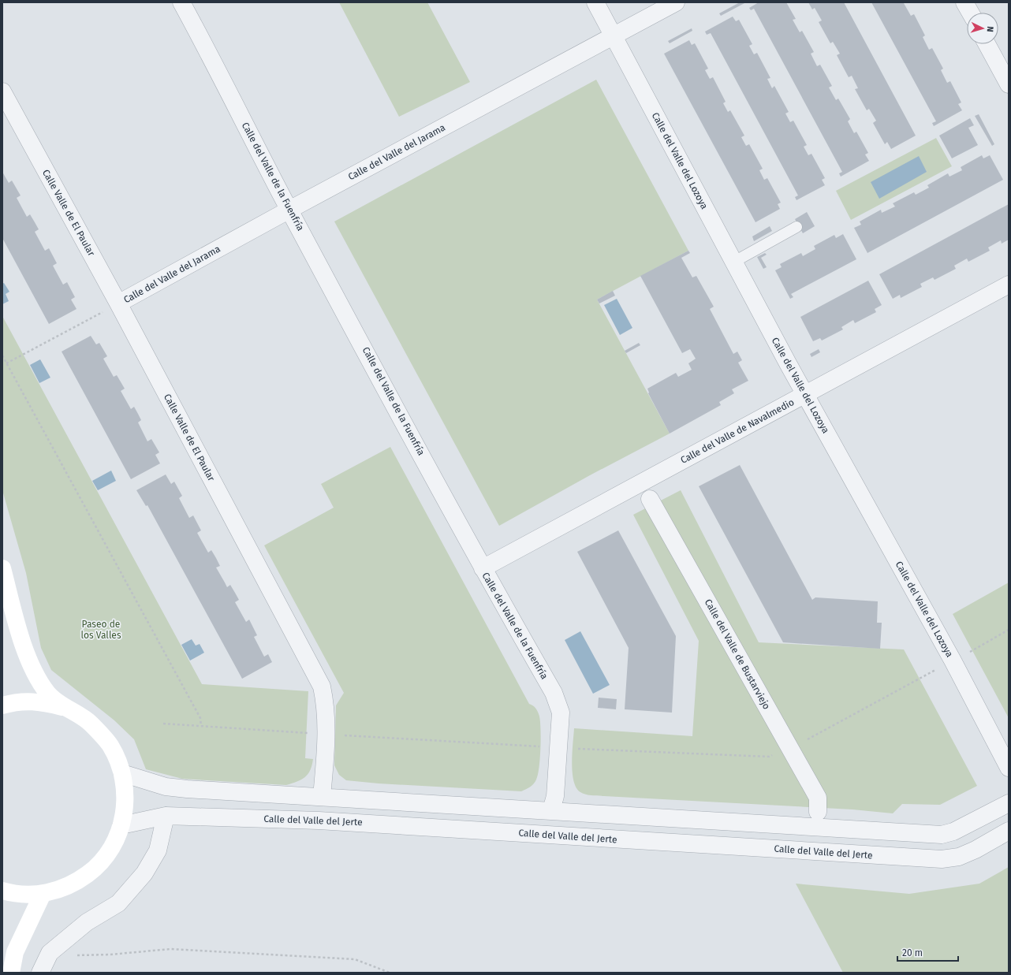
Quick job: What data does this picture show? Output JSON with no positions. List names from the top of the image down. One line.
{"streets":{"street":["Calle del Valle del Jarama","Calle del Valle del Lozoya","Calle del Valle de la Fuenfría","Calle Valle de El Paular","Calle del Valle de Navalmedio","Calle del Valle de Bustarviejo","Calle del Valle del Jerte"]},"crossings":[["Calle del Valle del Jarama","Calle del Valle del Lozoya"],["Calle del Valle del Jarama","Calle del Valle de la Fuenfría"],["Calle del Valle del Jarama","Calle Valle de El Paular"],["Calle del Valle del Lozoya","Calle del Valle de Navalmedio"],["Calle del Valle de la Fuenfría","Calle del Valle de Navalmedio"]],"parks":["Paseo de los Valles"],"scale_bar":"20 m","north":"right"}
